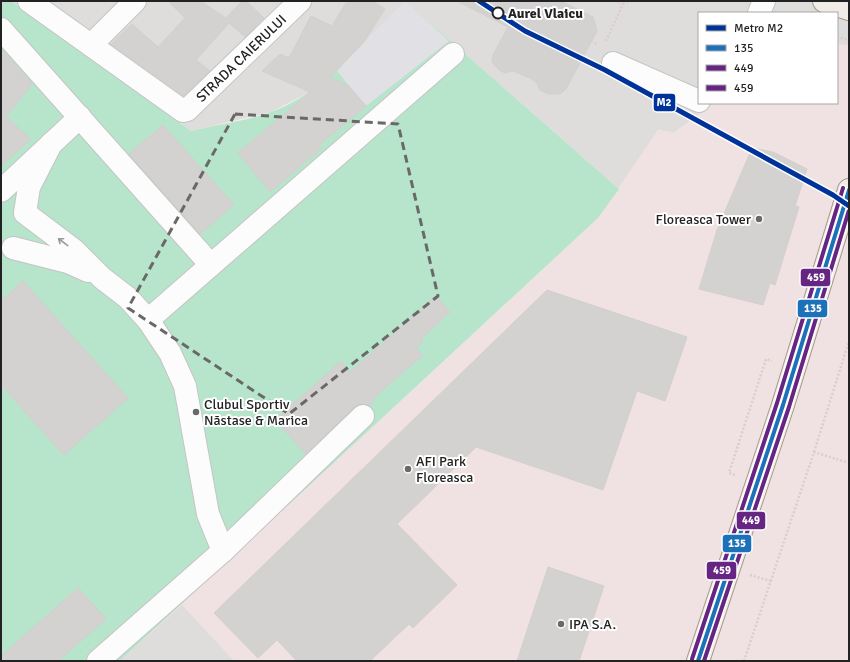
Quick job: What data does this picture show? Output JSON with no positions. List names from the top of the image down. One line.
{"streets":{"street":["STRADA CAIERULUI"]},"places":["Aurel Vlaicu","Floreasca Tower","Clubul Sportiv Năstase & Marica","AFI Park Floreasca","IPA S.A."],"lines":["metro line M2","transit line 459","transit line 135","transit line 449"],"legend":["Metro M2","135","449","459"]}
